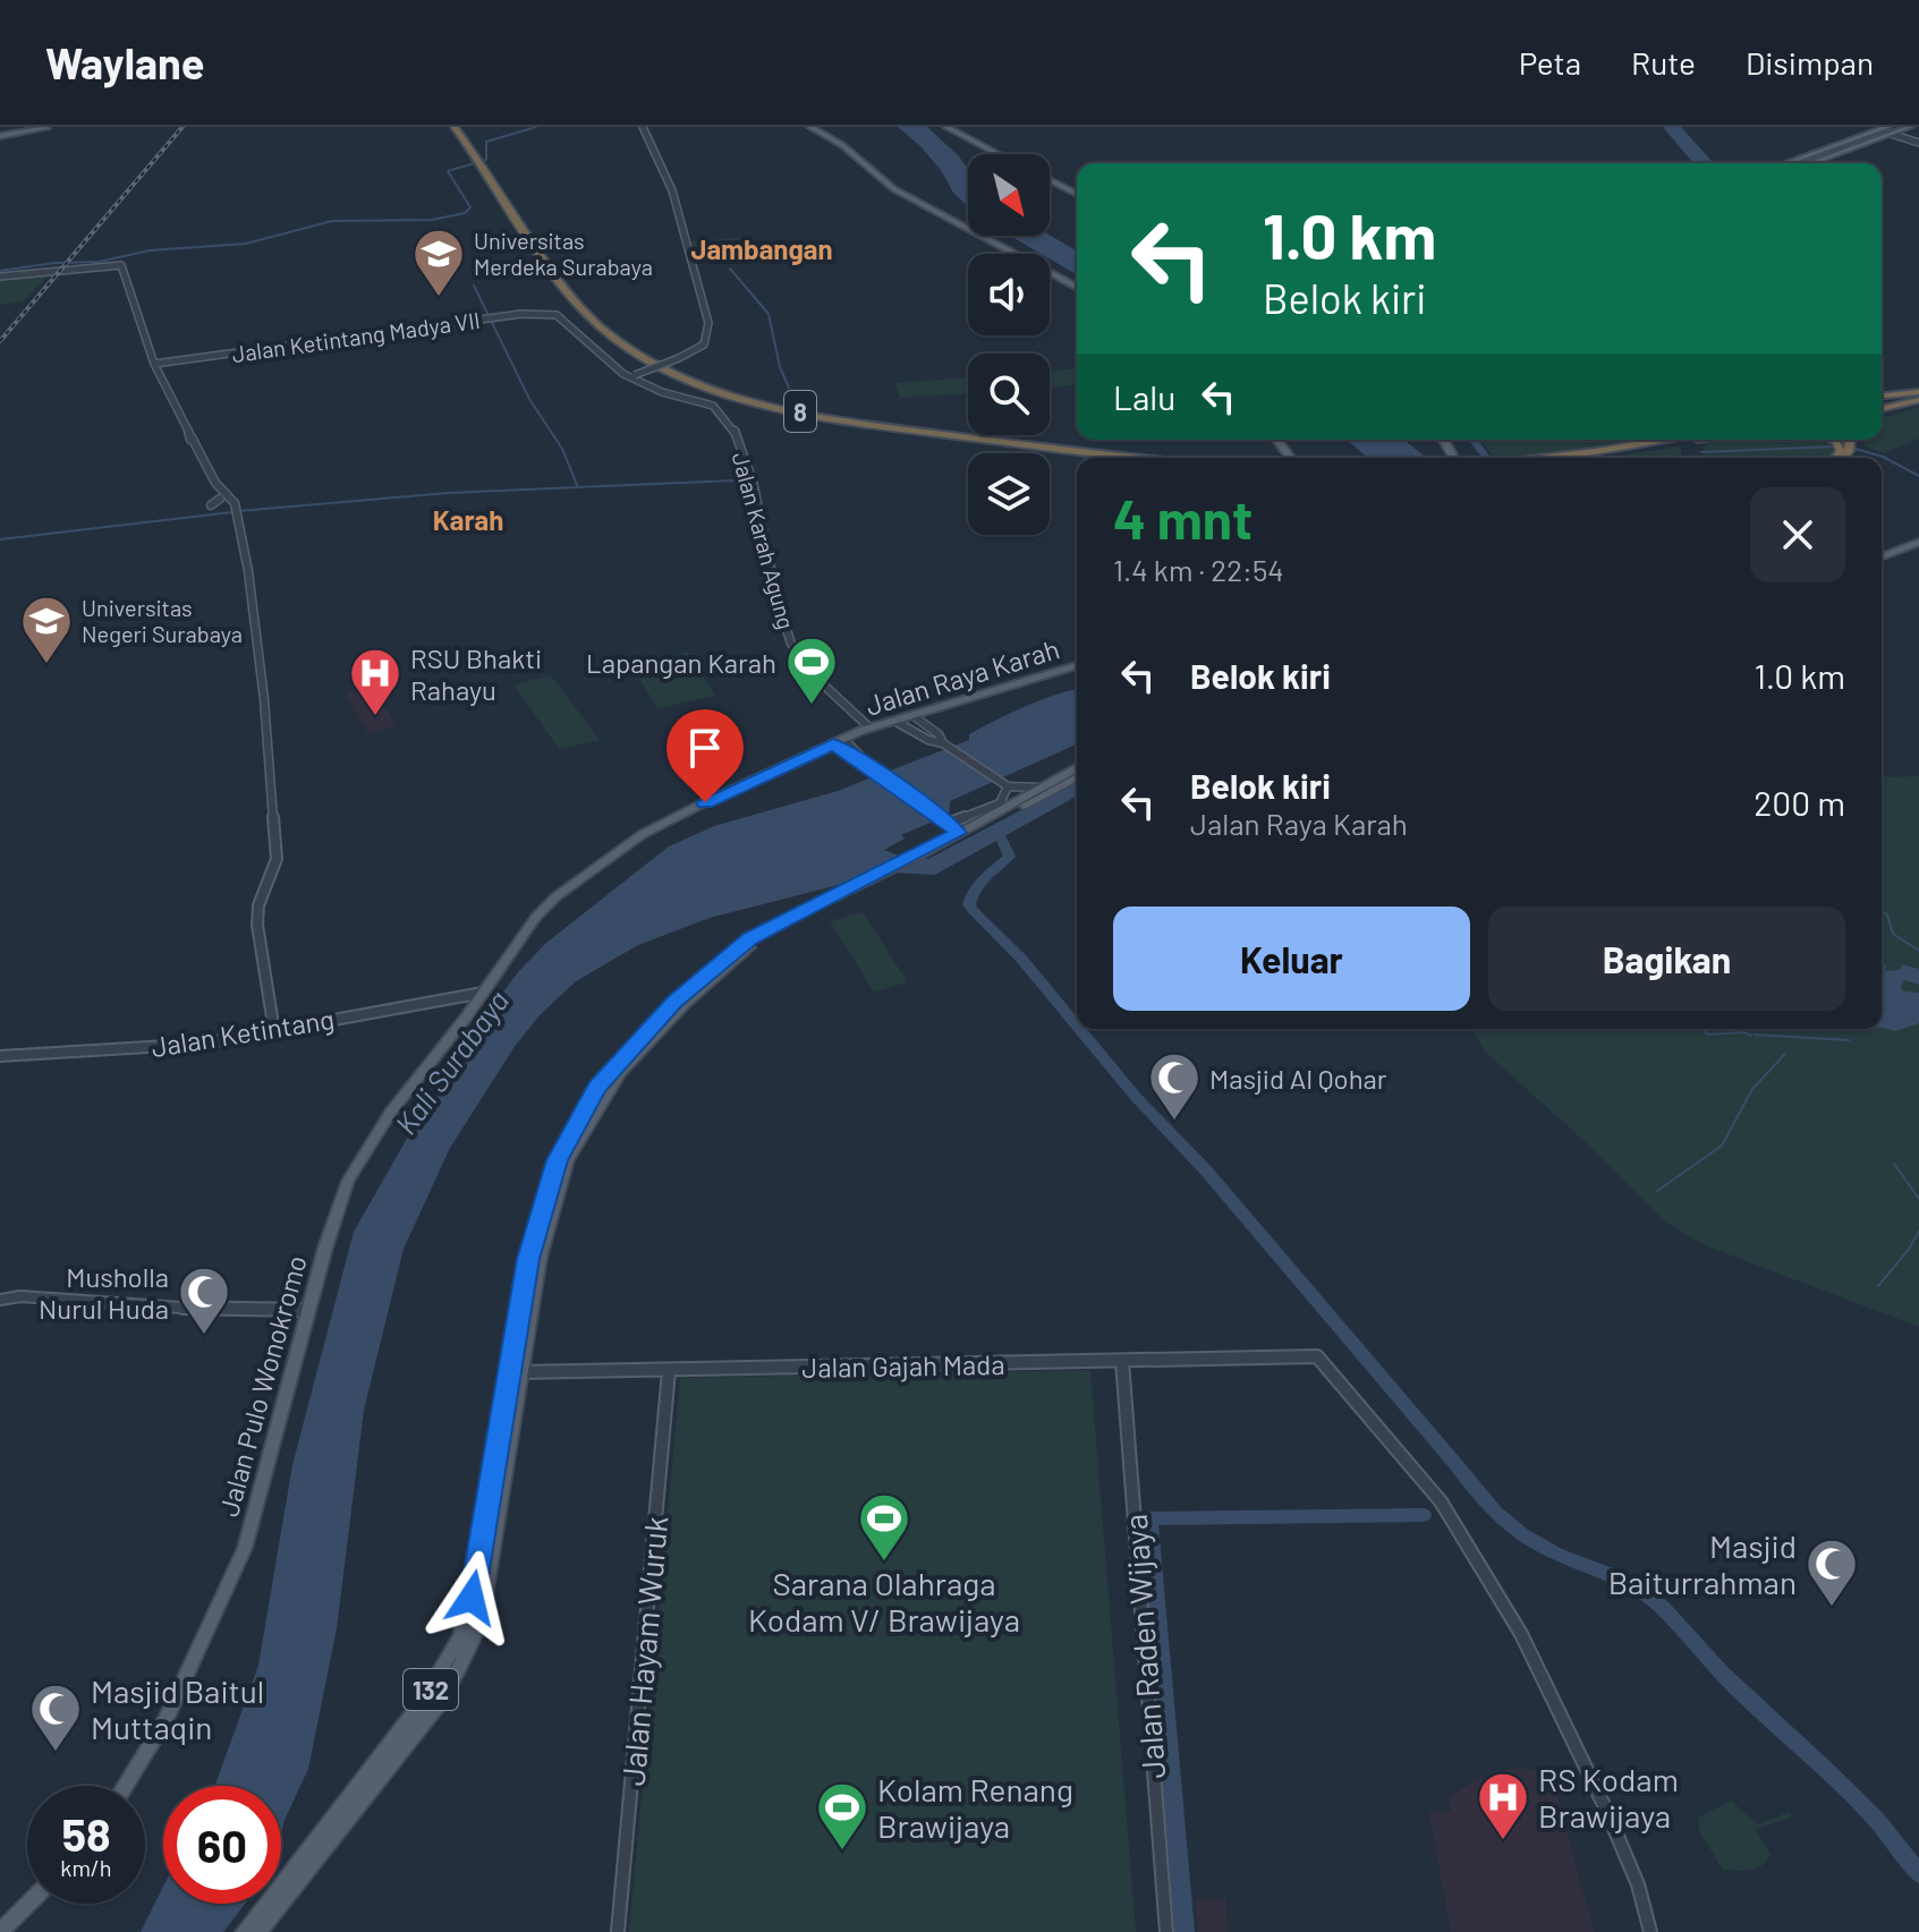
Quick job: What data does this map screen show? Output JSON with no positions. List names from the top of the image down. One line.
{"streets":{"highway":["8"],"main road":["Jalan Raya Karah","Jalan Pulo Wonokromo","132"],"street":["Jalan Ketintang Madya VII","Jalan Karah Agung","Jalan Ketintang","Jalan Gajah Mada","Jalan Raden Wijaya","Jalan Hayam Wuruk"]},"crossings":[["Jalan Ketintang Madya VII","Jalan Karah Agung"],["Jalan Karah Agung","Jalan Raya Karah"],["Jalan Raya Karah","Jalan Pulo Wonokromo"],["Jalan Ketintang","Jalan Pulo Wonokromo"],["Jalan Gajah Mada","Jalan Raden Wijaya"],["Jalan Gajah Mada","Jalan Hayam Wuruk"],["Jalan Gajah Mada","132"]],"districts":["Jambangan","Karah"],"water":["Kali Surabaya"],"places":{"school or university":["Universitas Merdeka Surabaya","Universitas Negeri Surabaya"],"sports":["Lapangan Karah","Sarana Olahraga Kodam V/ Brawijaya","Kolam Renang Brawijaya"],"hospital":["RSU Bhakti Rahayu","RS Kodam Brawijaya"],"mosque":["Masjid Al Qohar","Musholla Nurul Huda","Masjid Baiturrahman","Masjid Baitul Muttaqin"]},"north":"bottom right","page":{"header":"Waylane","nav":["Peta","Rute","Disimpan"],"turn":["1.0 km","Belok kiri"],"then":"Lalu","heading":["4 mnt","1.4 km · 22:54"],"list":[{"name":"Belok kiri","value":"1.0 km"},{"name":"Belok kiri","note":"Jalan Raya Karah","value":"200 m"}],"buttons":["Keluar","Bagikan"],"speed":"58 km/h","limit":"60"}}
